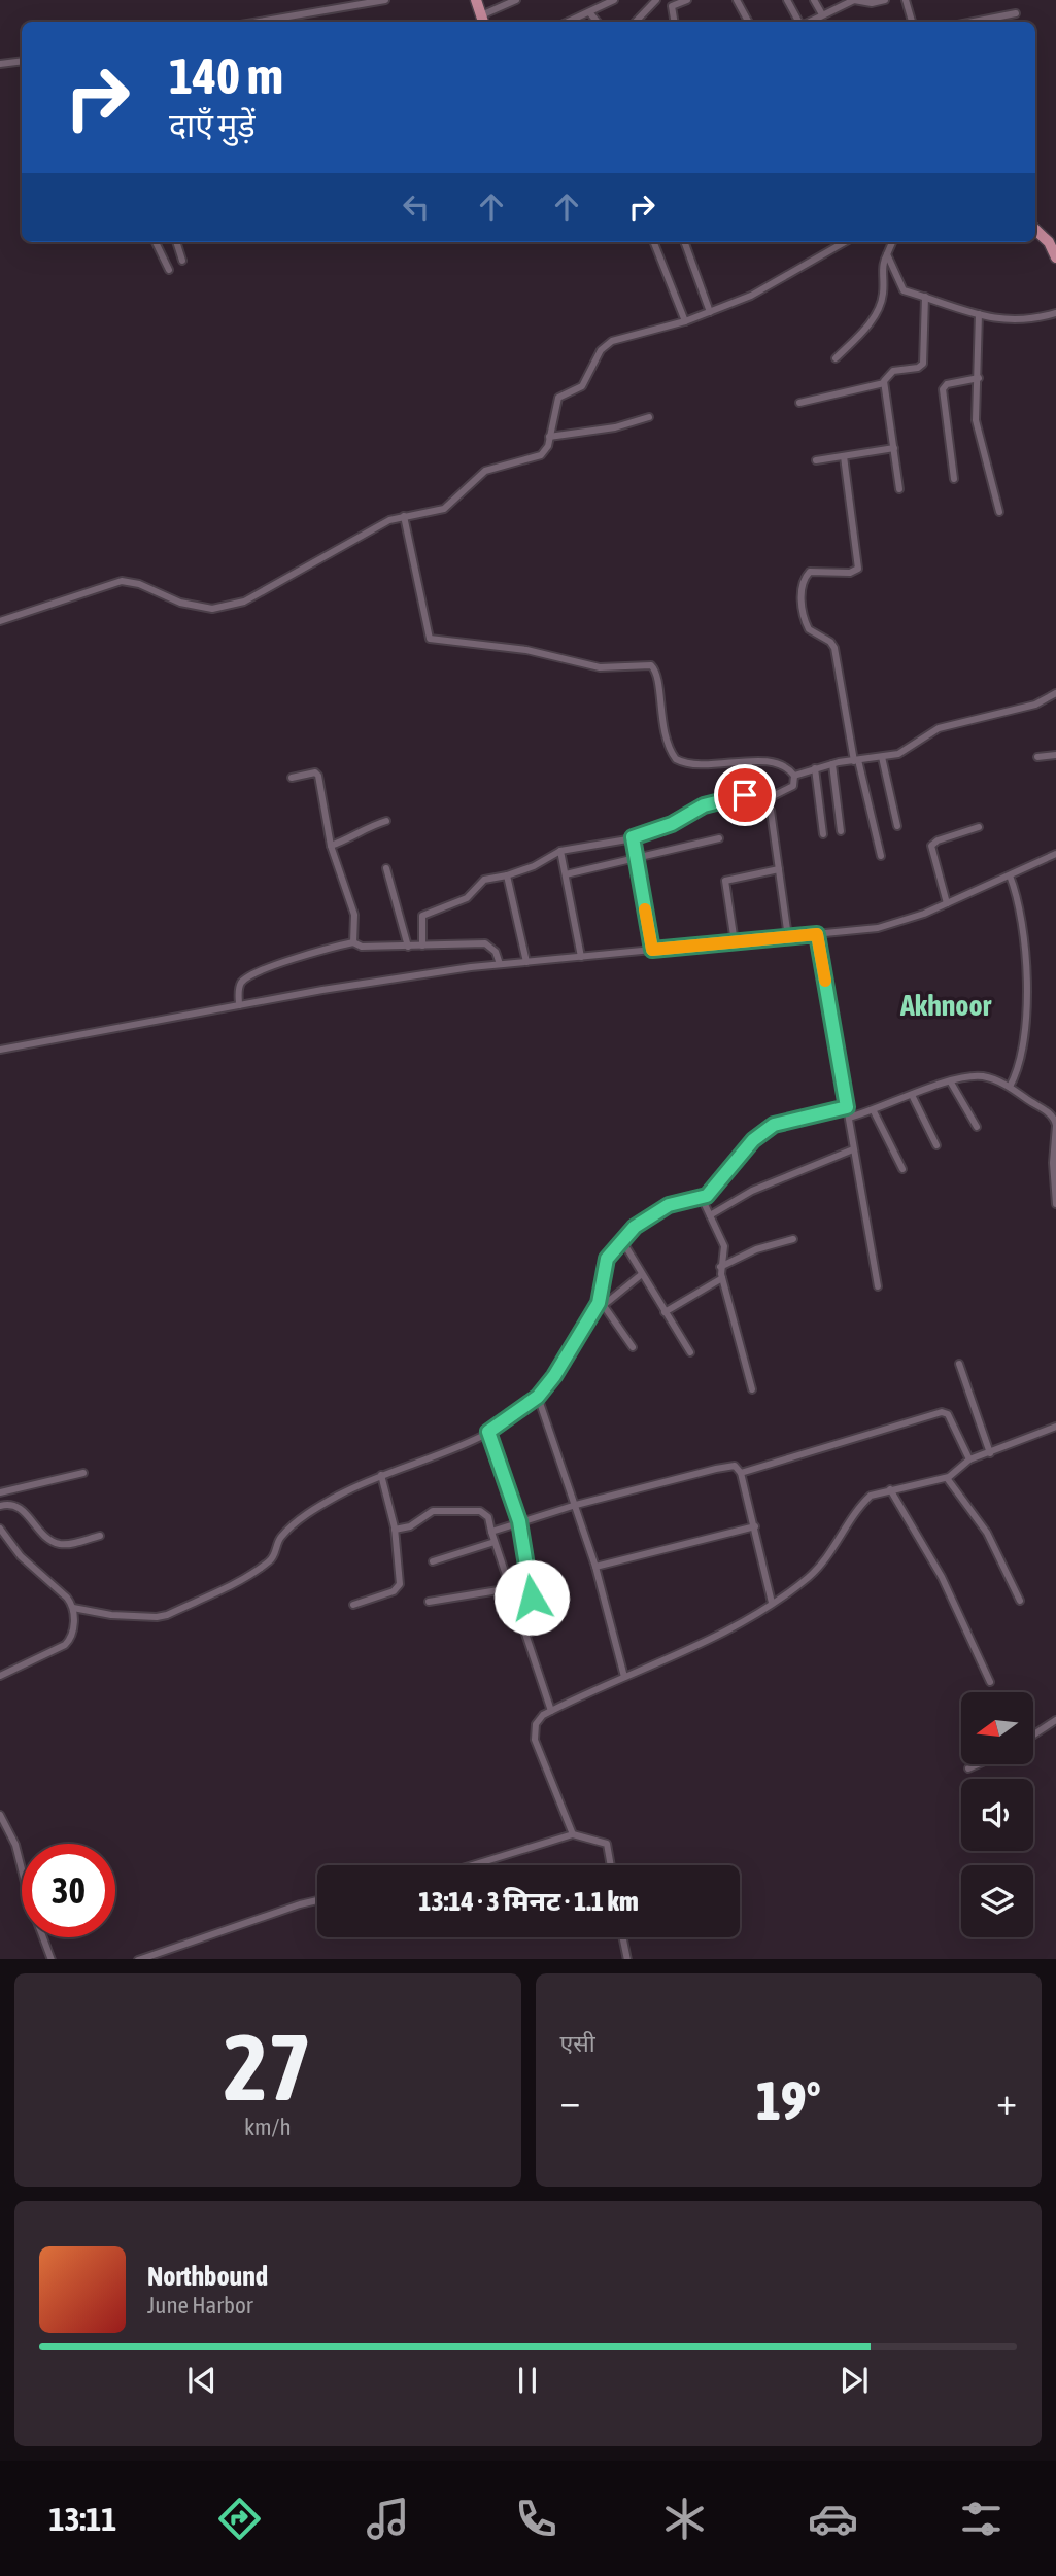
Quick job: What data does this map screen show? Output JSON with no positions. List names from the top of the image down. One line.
{"districts":["Akhnoor"],"north":"left","page":{"turn":["140 m","दाएँ मुड़ें"],"limit":"30","trip":"13:14 · 3 मिनट · 1.1 km","tile":[["27","km/h"],"एसी"],"heat":["−","19°","+"],"song":["Northbound","June Harbor"],"tabs":"13:11"}}
